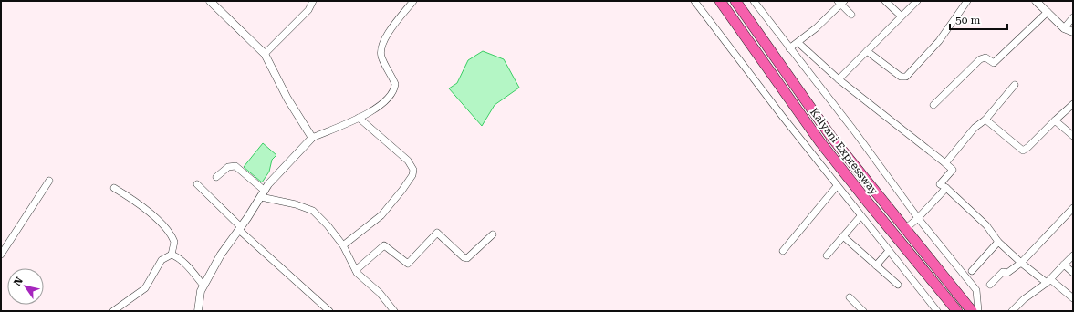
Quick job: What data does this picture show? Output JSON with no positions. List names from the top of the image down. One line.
{"streets":{"highway":["Kalyani Expressway"]},"scale_bar":"50 m","north":"top left"}
